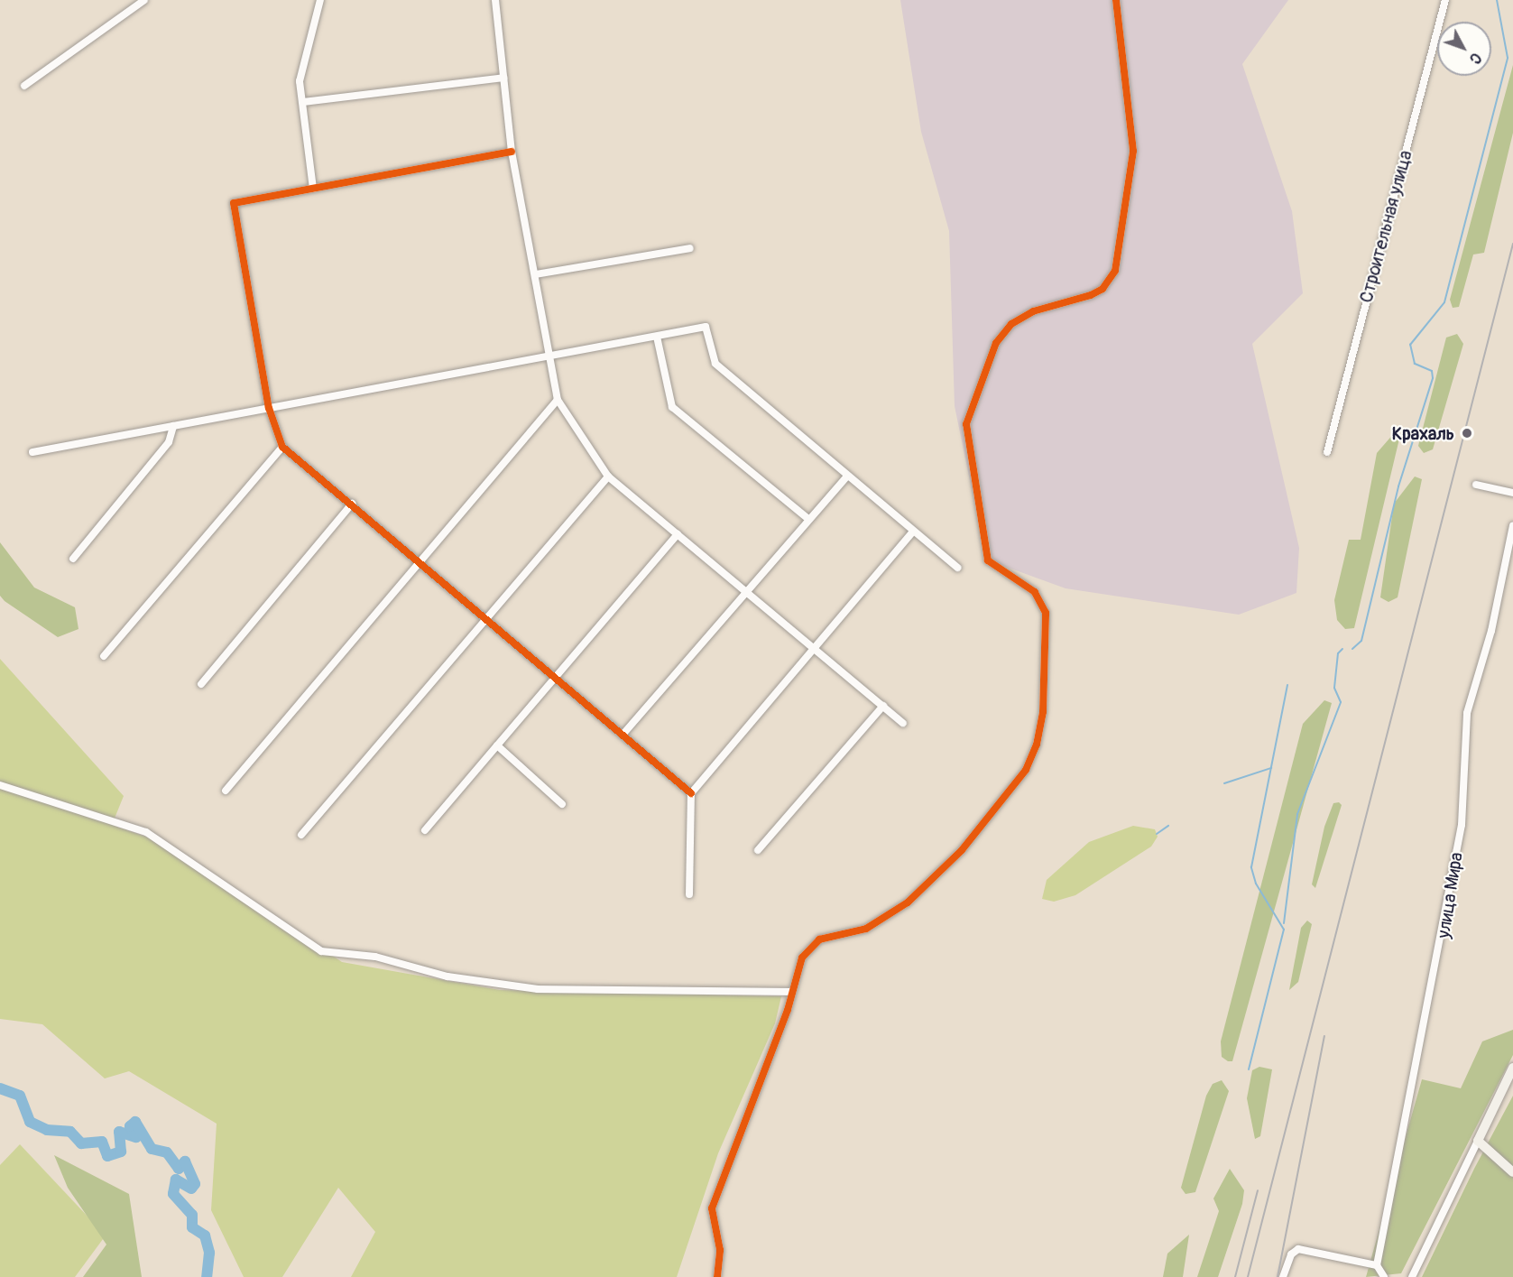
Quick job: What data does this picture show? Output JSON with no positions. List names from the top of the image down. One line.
{"streets":{"street":["Строительная улица","улица Мира"]},"places":["Крахаль"],"north":"bottom right"}
